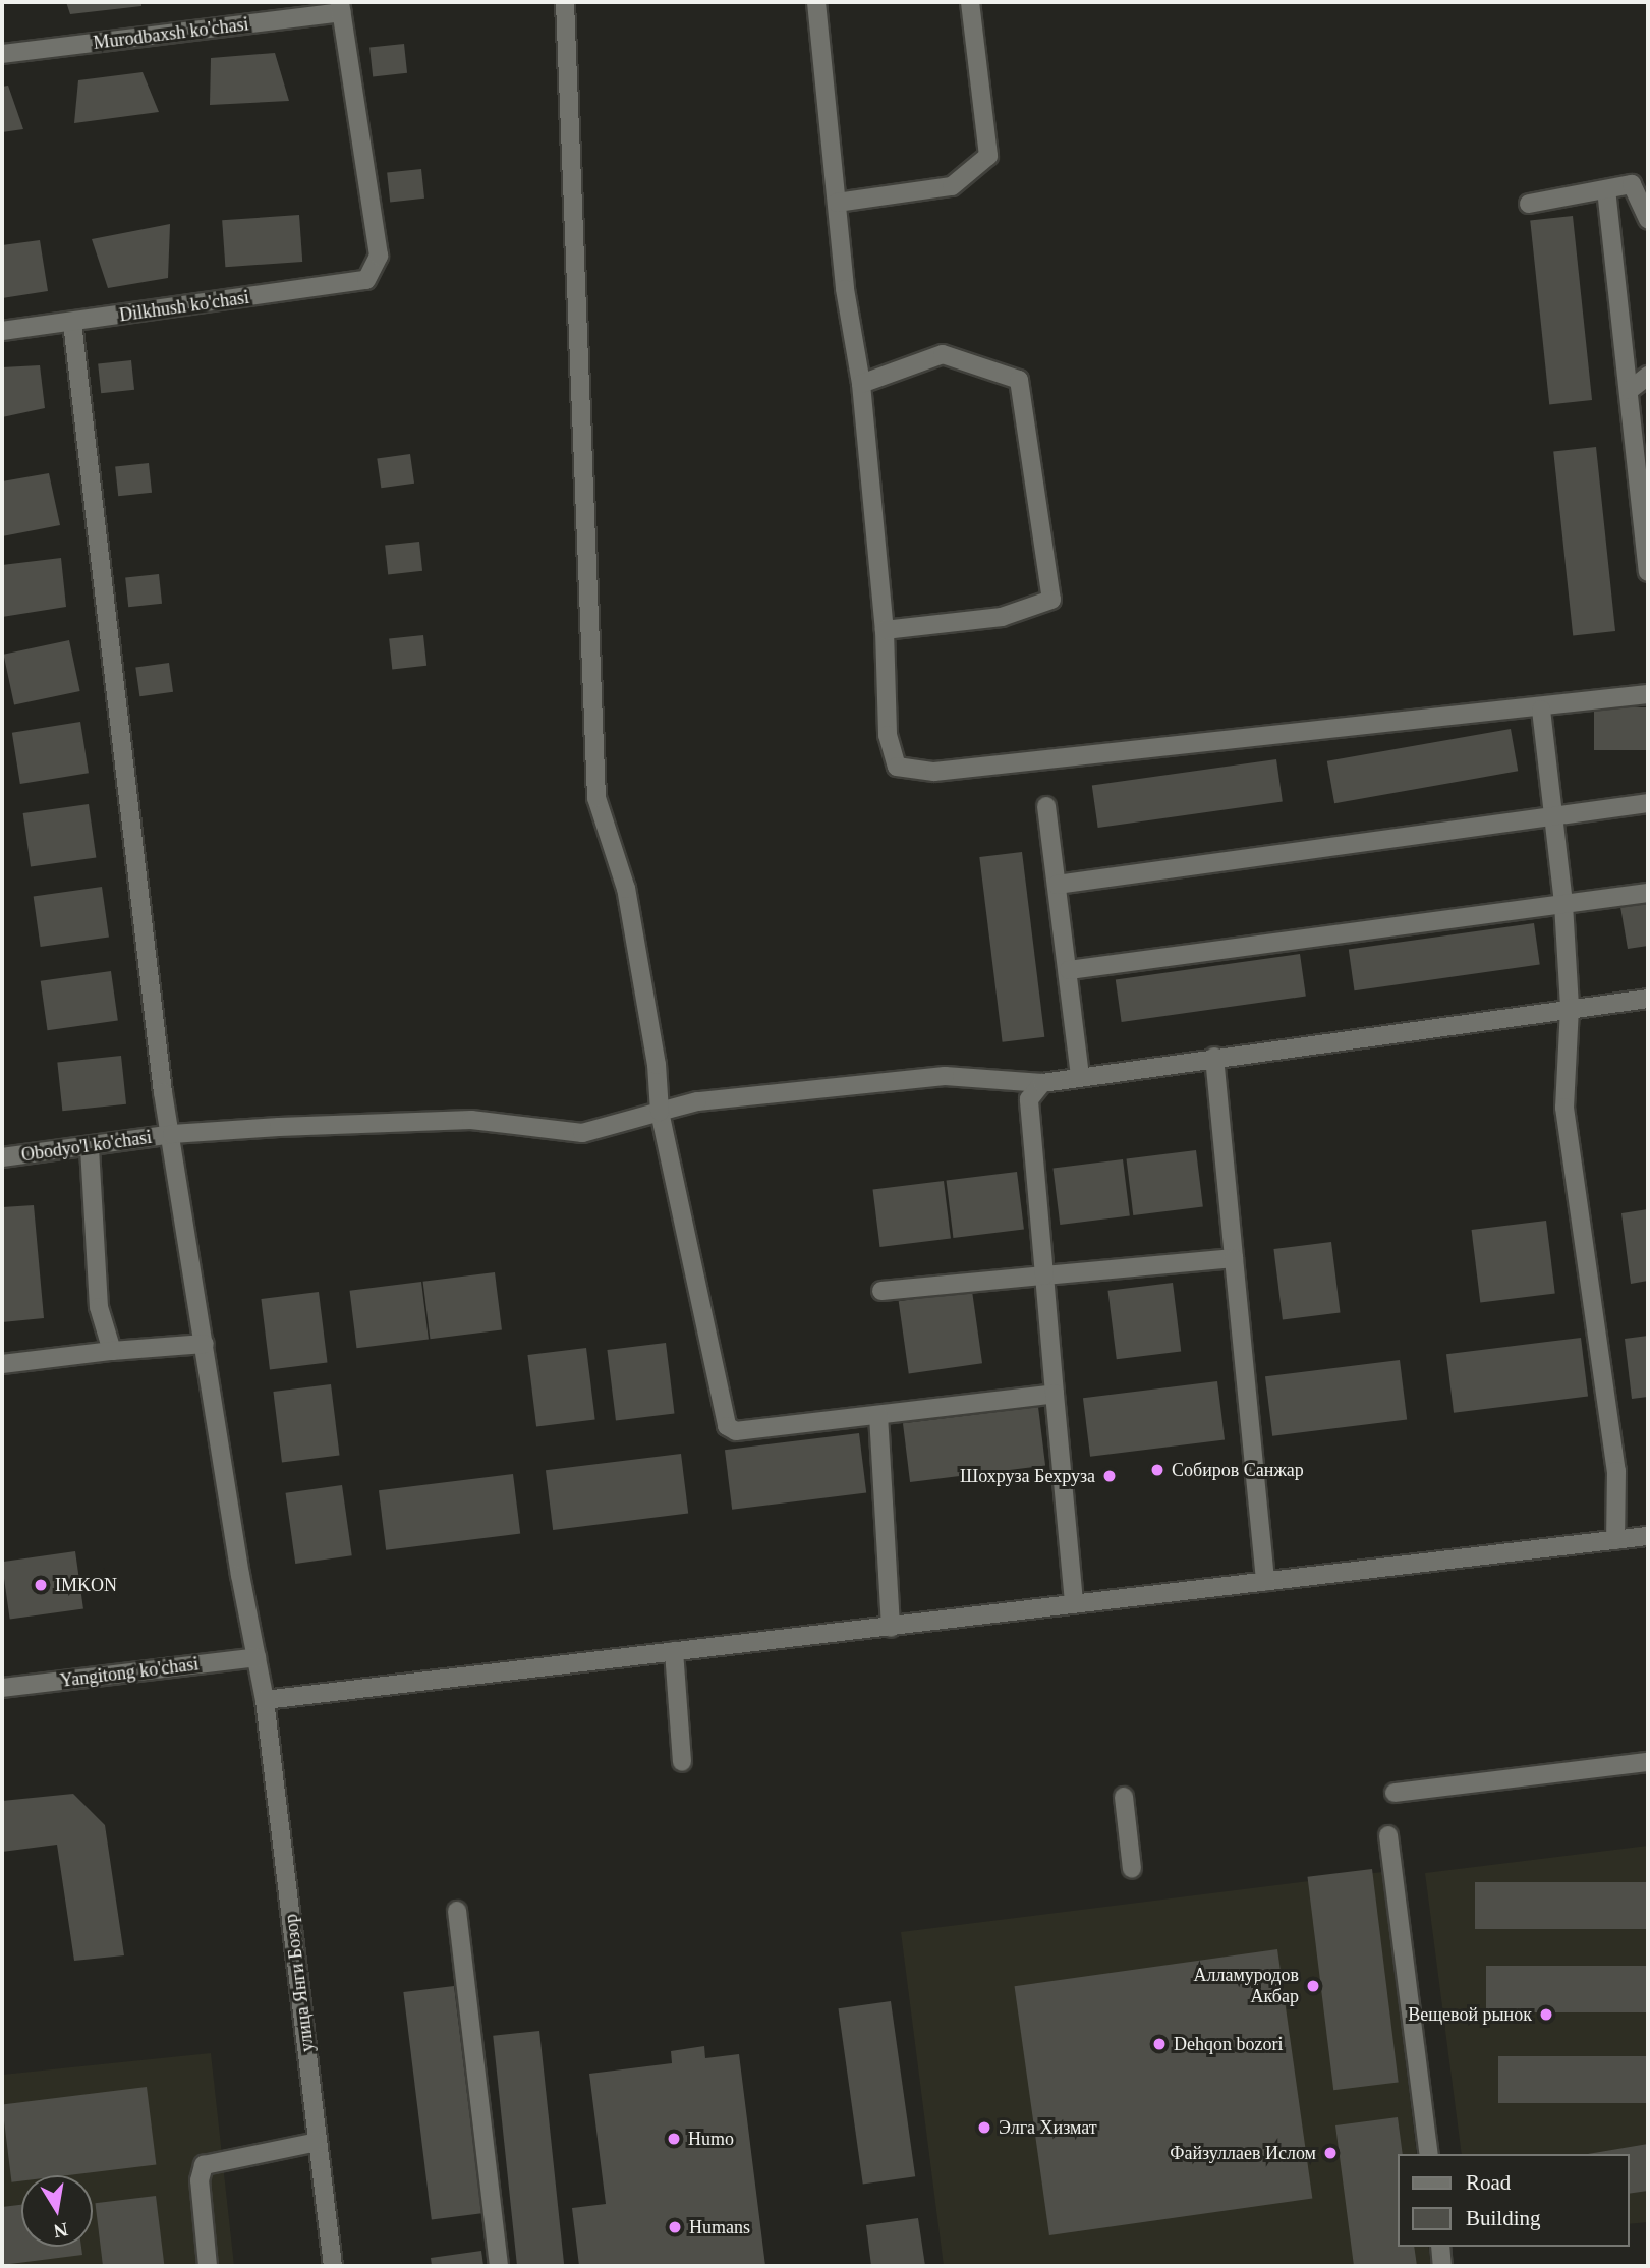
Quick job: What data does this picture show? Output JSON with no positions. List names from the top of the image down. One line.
{"streets":{"street":["Murodbaxsh ko'chasi","Dilkhush ko'chasi","Obodyo'l ko'chasi","Yangitong ko'chasi","улица Янги Бозор"]},"crossings":[["Murodbaxsh ko'chasi","Dilkhush ko'chasi"],["Dilkhush ko'chasi","улица Янги Бозор"],["Obodyo'l ko'chasi","улица Янги Бозор"],["Yangitong ko'chasi","улица Янги Бозор"]],"places":["Собиров Санжар","Шохруза Бехруза","IMKON","Алламуродов Акбар","Вещевой рынок","Dehqon bozori","Элга Хизмат","Humo","Файзуллаев Ислом","Humans"],"legend":["Road","Building"],"north":"bottom"}
